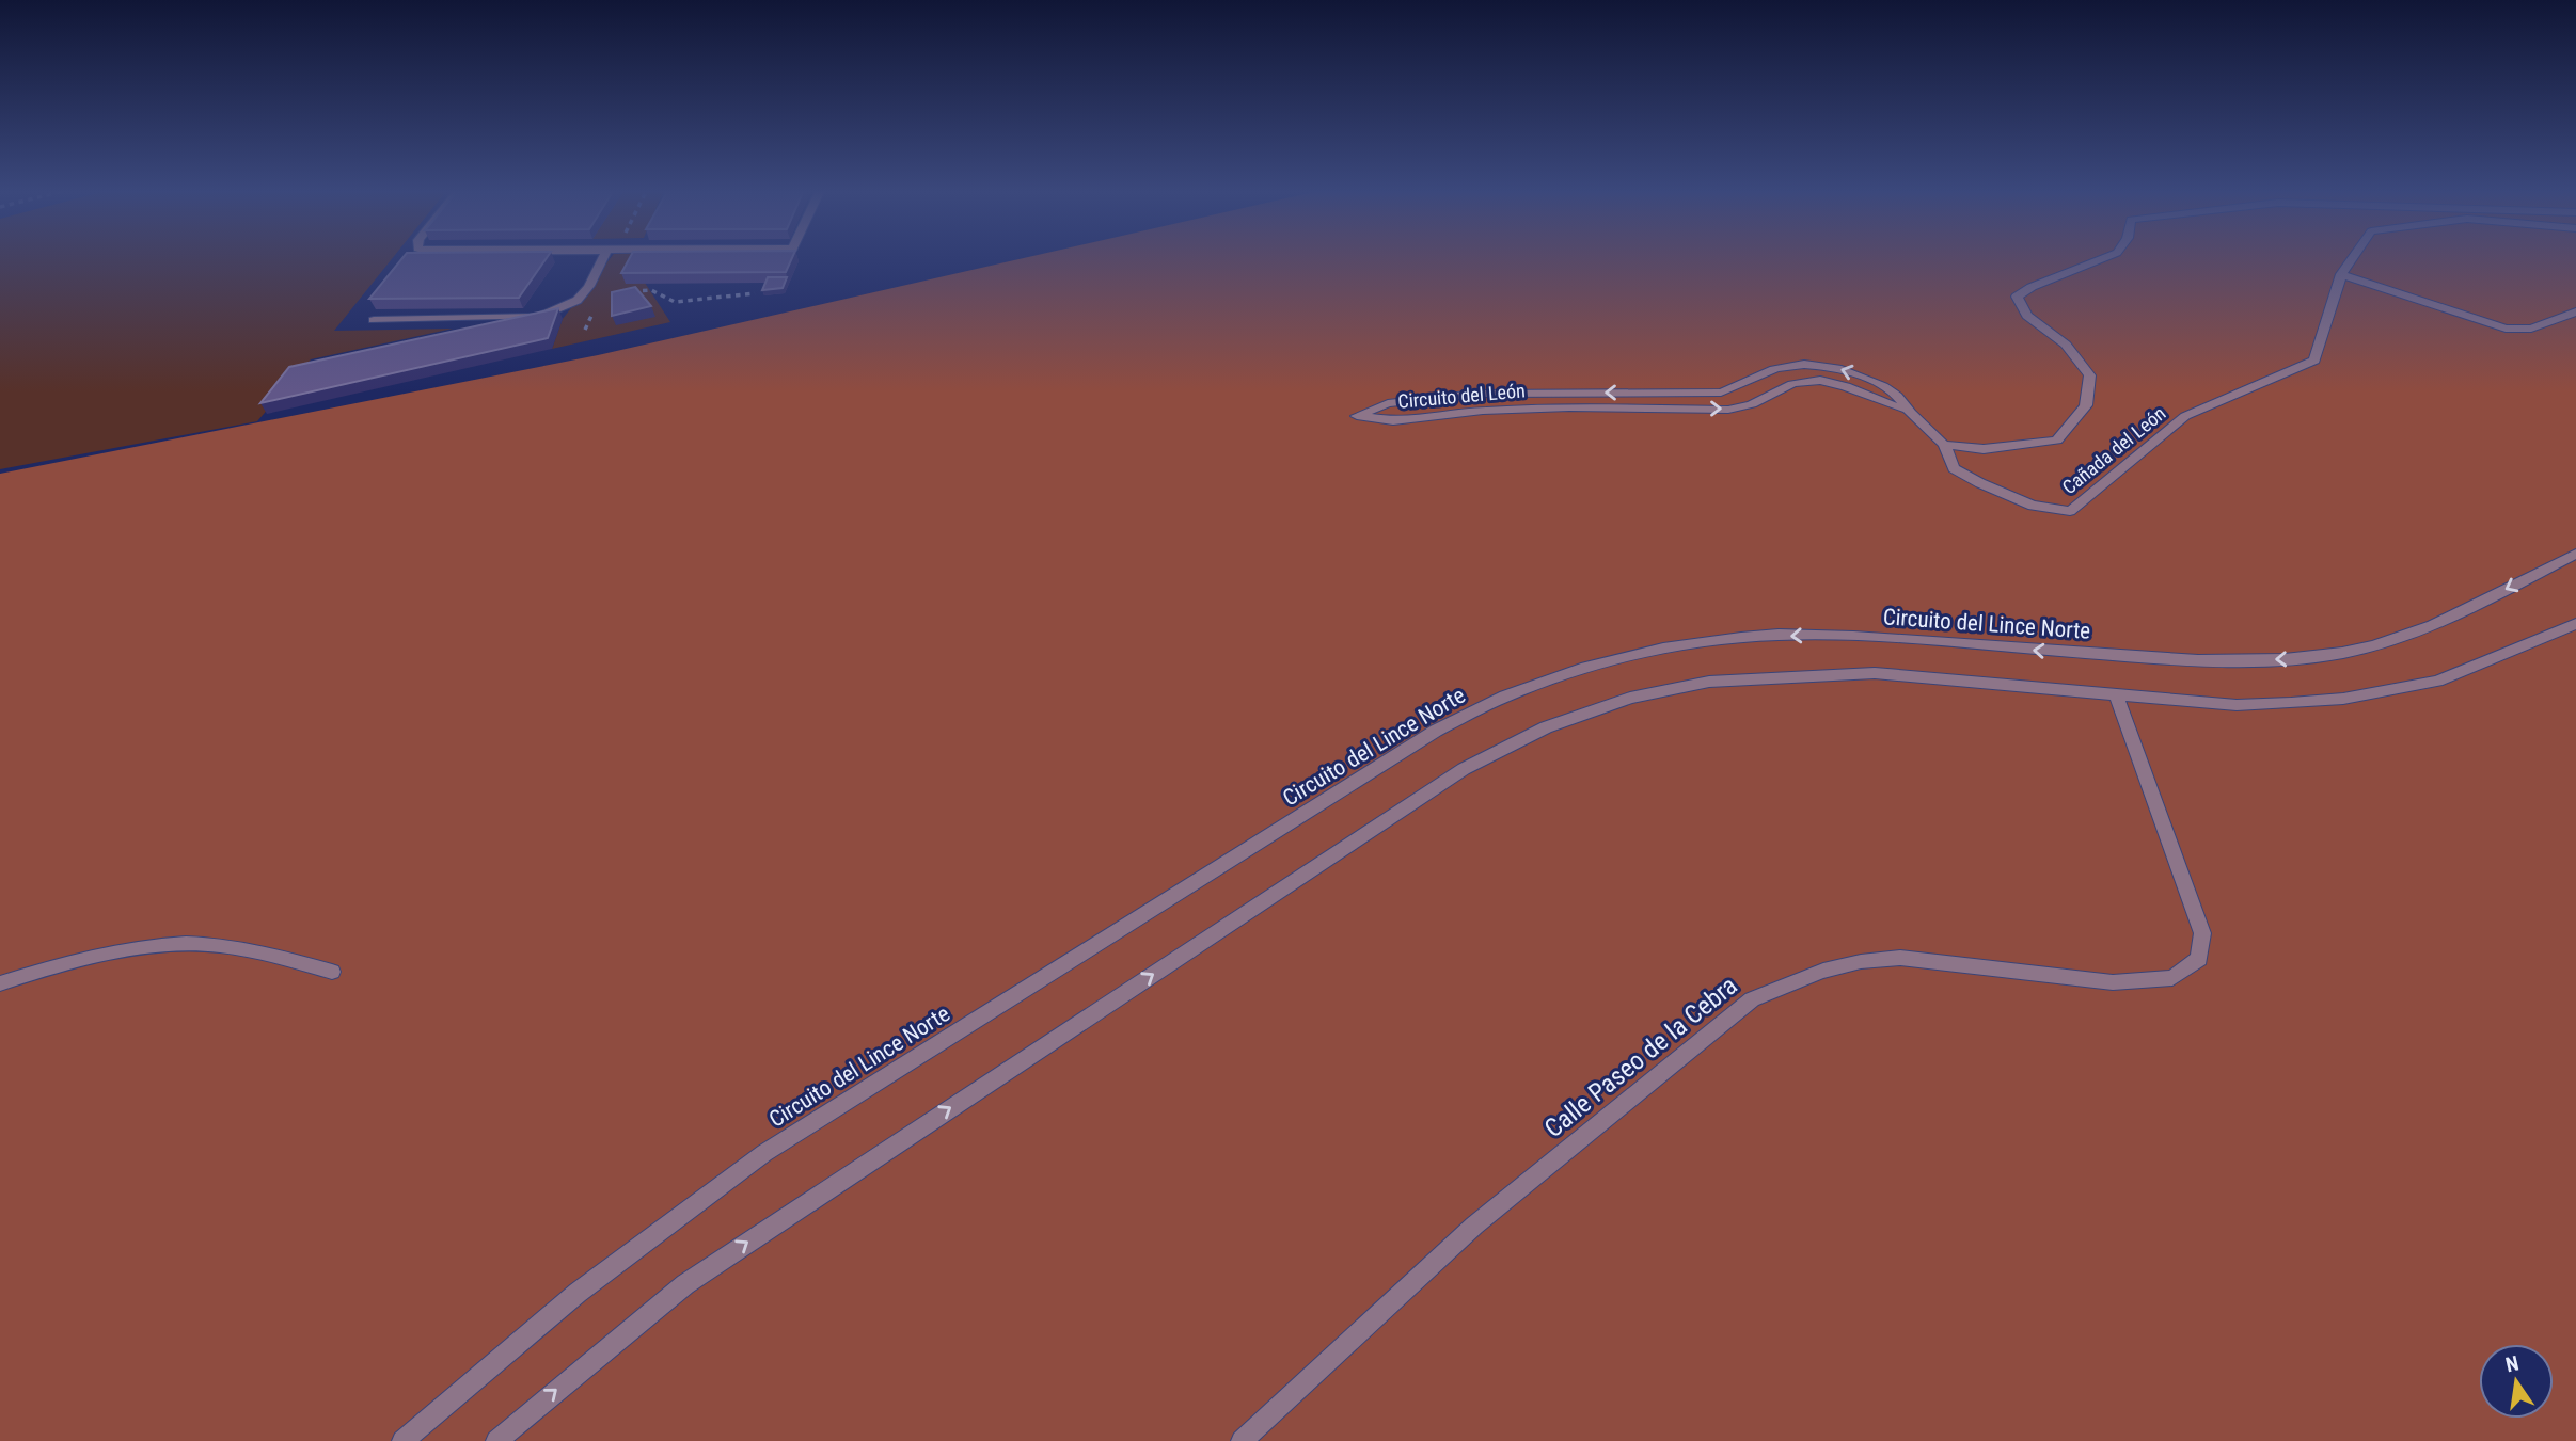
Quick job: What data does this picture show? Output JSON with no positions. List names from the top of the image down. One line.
{"streets":{"street":["Circuito del León","Cañada del León","Circuito del Lince Norte","Calle Paseo de la Cebra"]},"crossings":[["Circuito del León","Cañada del León"]],"north":"top"}
